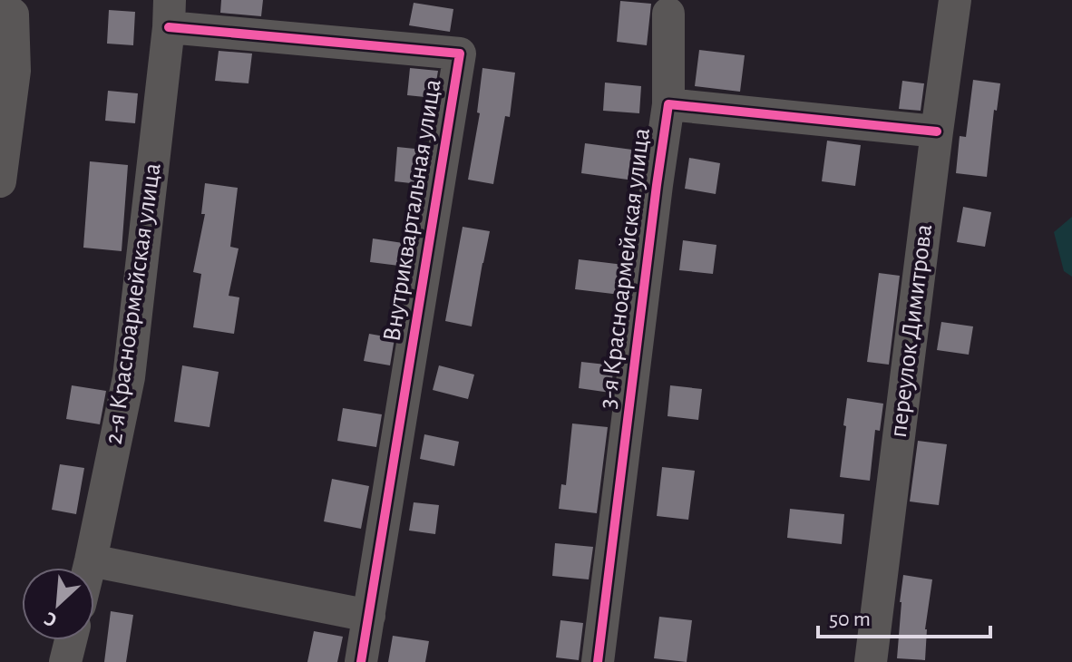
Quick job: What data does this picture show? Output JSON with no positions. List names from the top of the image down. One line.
{"streets":{"street":["Внутриквартальная улица","3-я Красноармейская улица","2-я Красноармейская улица","переулок Димитрова"]},"crossings":[["Внутриквартальная улица","2-я Красноармейская улица"],["3-я Красноармейская улица","переулок Димитрова"]],"scale_bar":"50 m","north":"bottom left"}
